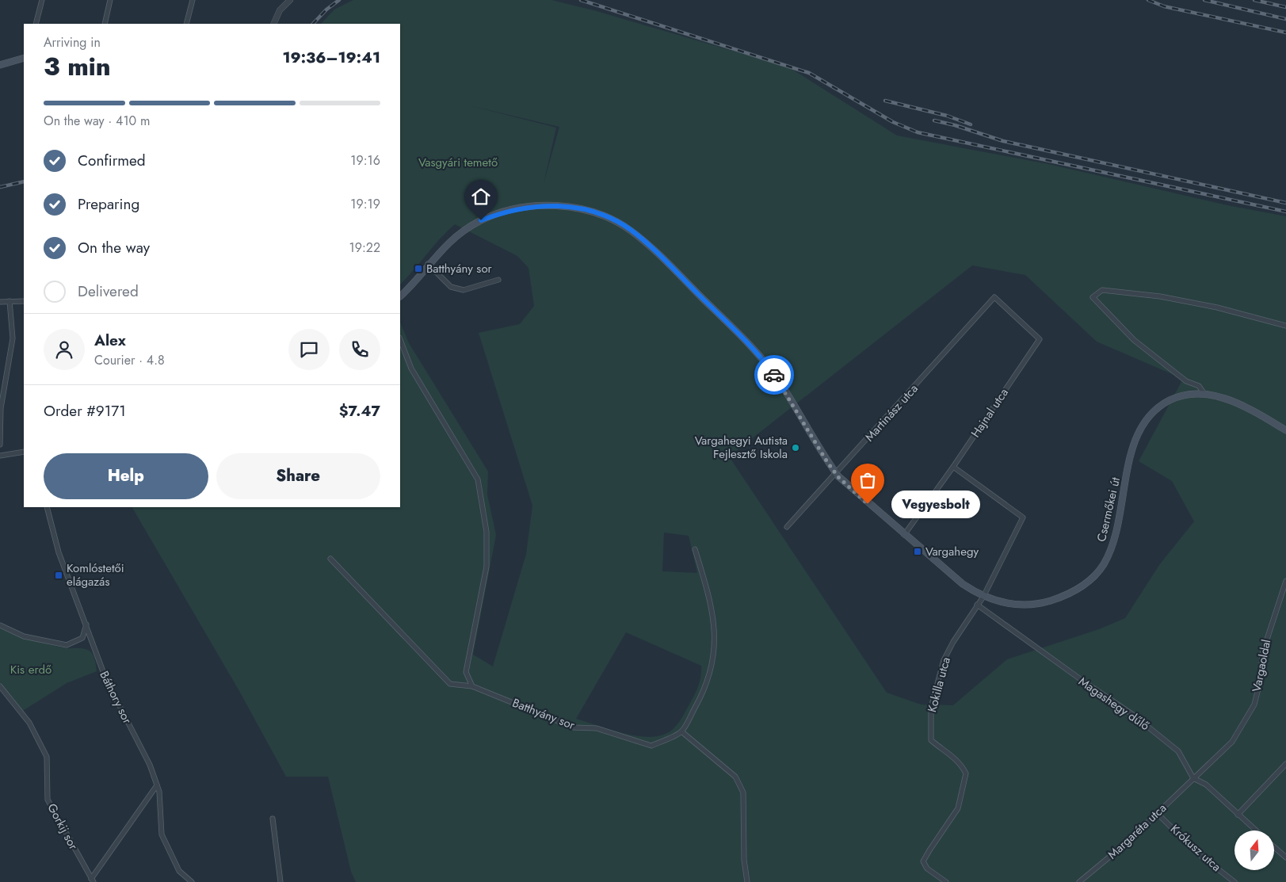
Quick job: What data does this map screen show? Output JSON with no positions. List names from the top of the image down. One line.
{"streets":{"main road":["Csermőkei út"],"street":["Martinász utca","Hajnal utca","Vargaoldal","Kokilla utca","Báthory sor","Magashegy dűlő","Batthyány sor","Gorkij sor","Margaréta utca","Krókusz utca"]},"crossings":[["Martinász utca","Hajnal utca"],["Martinász utca","Csermőkei út"],["Hajnal utca","Csermőkei út"],["Hajnal utca","Kokilla utca"],["Csermőkei út","Kokilla utca"],["Vargaoldal","Magashegy dűlő"],["Vargaoldal","Margaréta utca"],["Kokilla utca","Magashegy dűlő"],["Magashegy dűlő","Margaréta utca"],["Margaréta utca","Krókusz utca"]],"parks":["Vasgyári temető","Kis erdő"],"places":{"transit":["Batthyány sor","Vargahegy","Komlóstetői elágazás"],"other":["Vargahegyi Autista Fejlesztő Iskola","Vegyesbolt"]},"north":"top","page":{"heading":["3 min","Arriving in","19:36–19:41"],"panel":["Alex","Courier · 4.8","Order #9171","$7.47"],"bar":"On the way · 410 m","list":[["Confirmed","19:16"],["Preparing","19:19"],["On the way","19:22"],"Delivered"],"buttons":["Help","Share"],"bubble":"Vegyesbolt"}}
